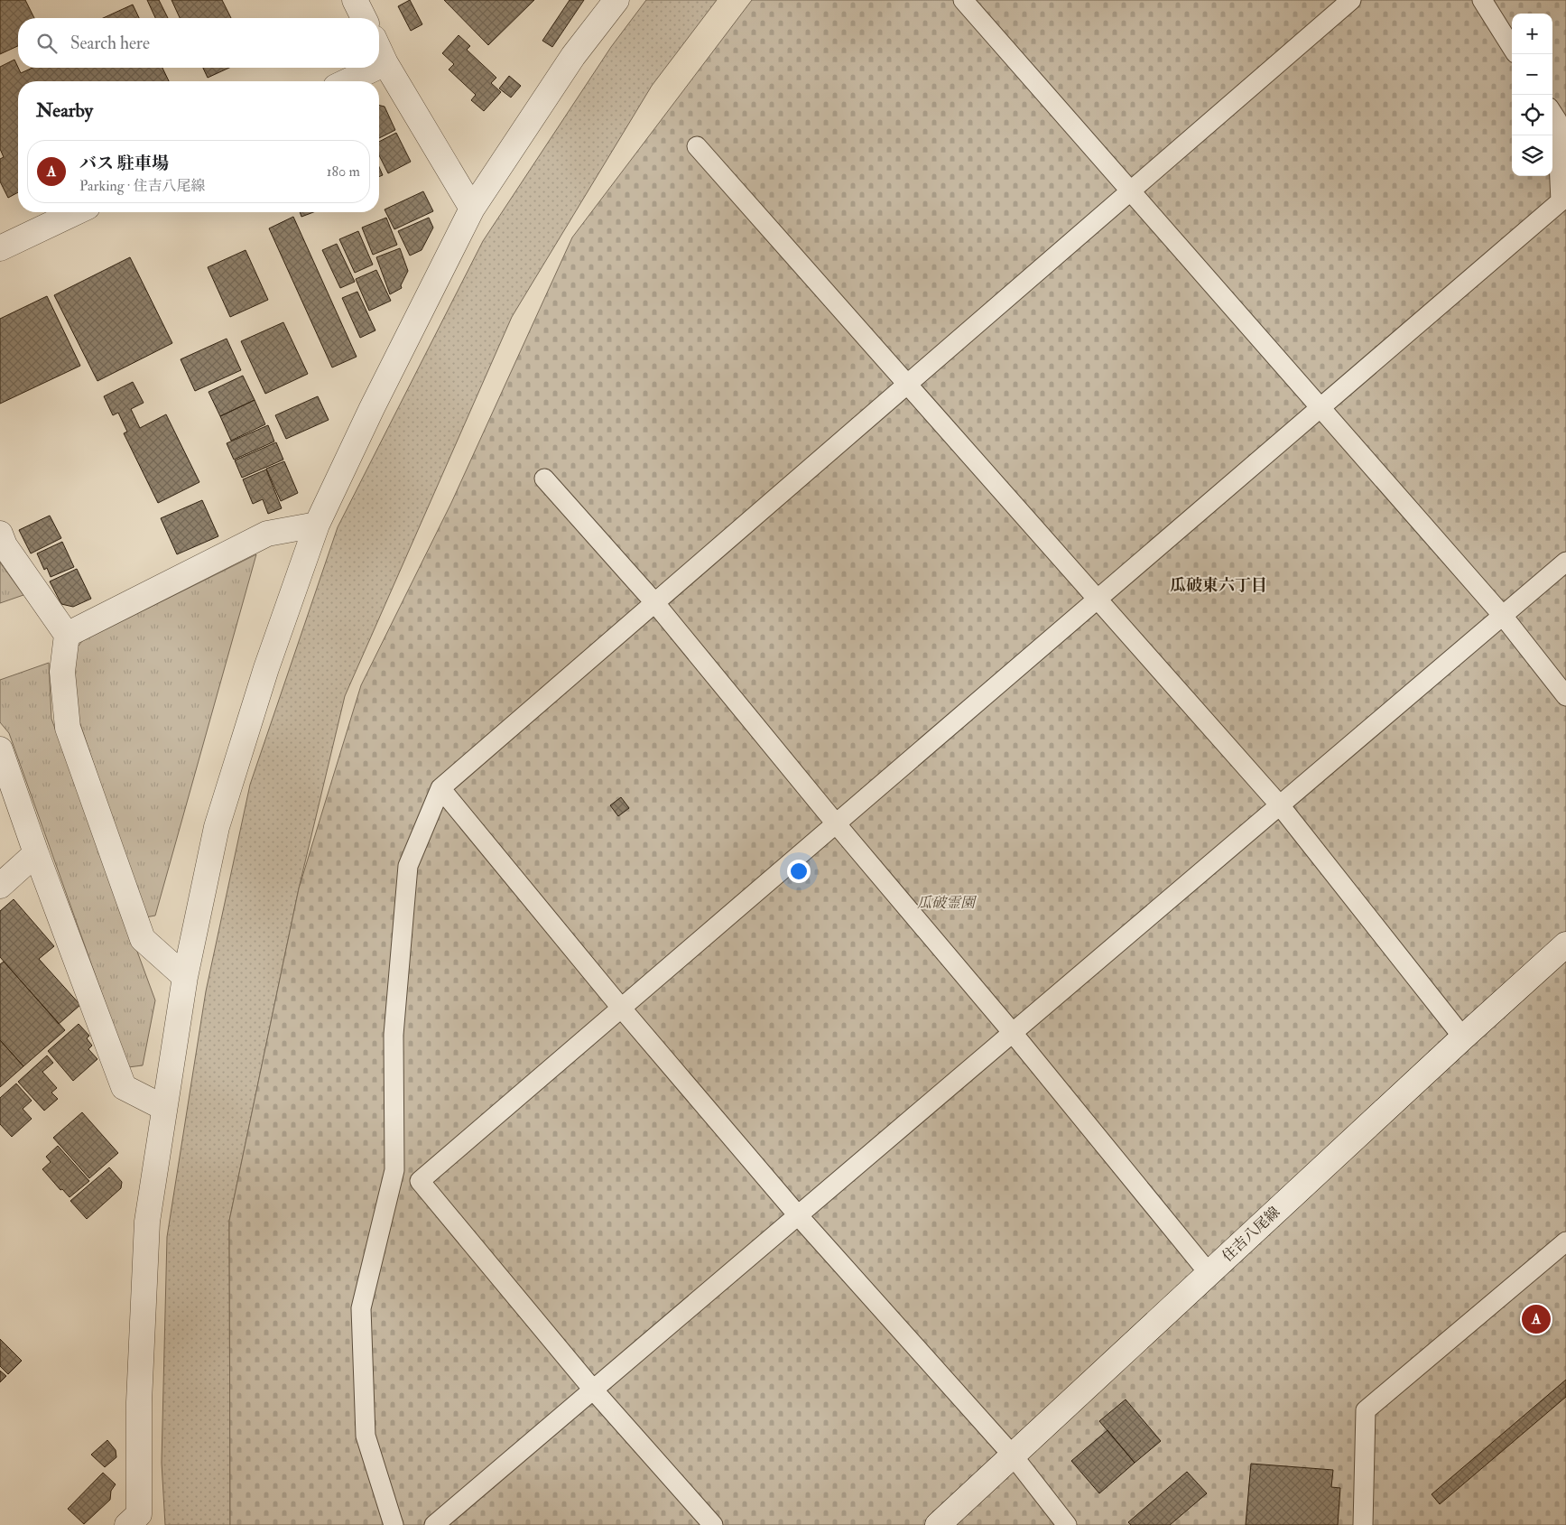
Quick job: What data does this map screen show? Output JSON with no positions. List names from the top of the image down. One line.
{"streets":{"street":["住吉八尾線"]},"districts":["瓜破東六丁目"],"parks":["瓜破霊園"],"page":{"map_buttons":["+","−"],"search":"Search here","heading":"Nearby","list":[{"mark":"A","name":"バス 駐車場","note":"Parking · 住吉八尾線","value":"180 m"}],"pins":"A"}}
